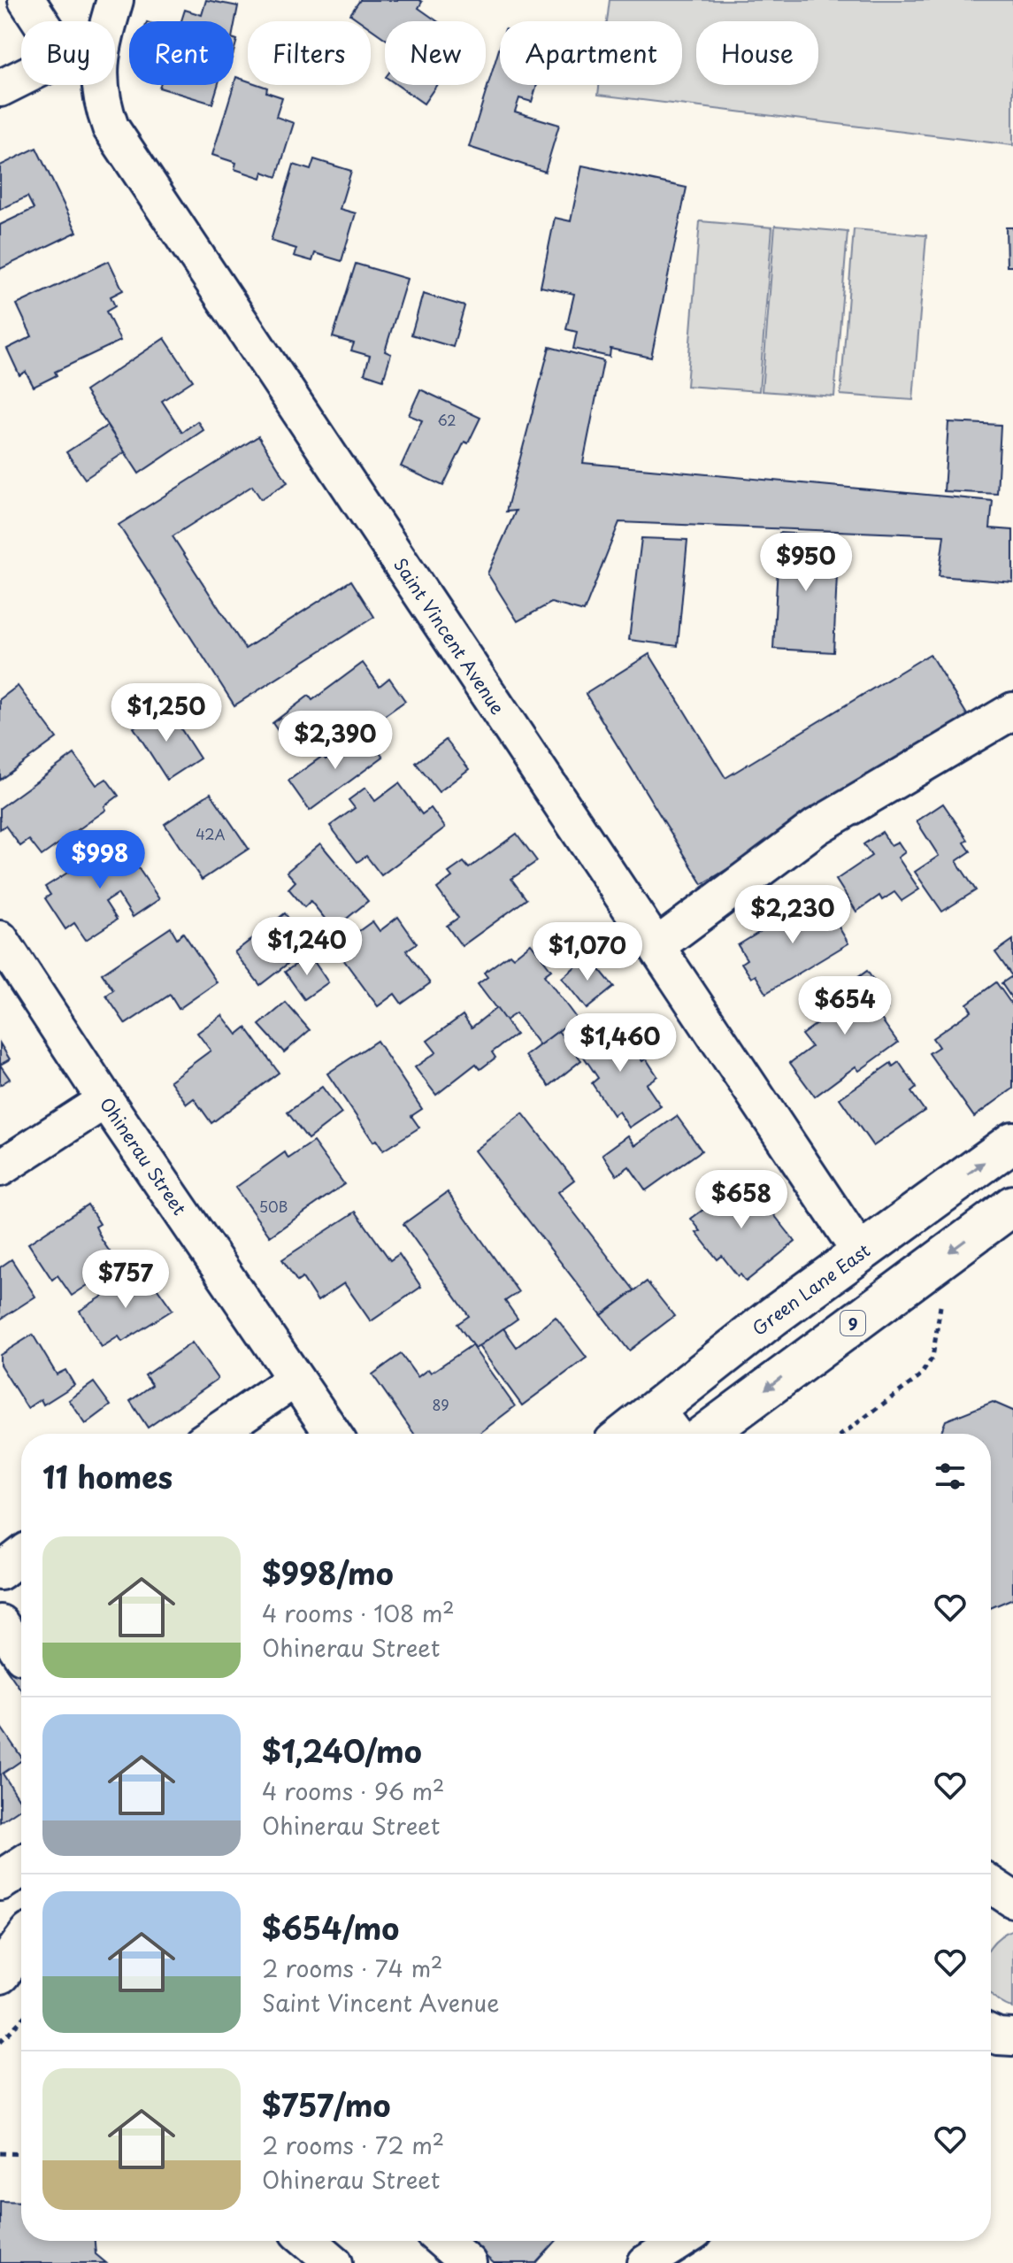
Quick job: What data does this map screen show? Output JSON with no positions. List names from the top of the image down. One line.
{"streets":{"main road":["Green Lane East","9"],"street":["Saint Vincent Avenue","Ohinerau Street"]},"crossings":[["Saint Vincent Avenue","Green Lane East"]],"house_numbers":["62","42A","50B","89"],"page":{"chip":["Buy","Rent","Filters","New","Apartment","House"],"price":["$950","$1,250","$2,390","$998","$2,230","$1,240","$1,070","$654","$1,460","$658","$757"],"heading":"11 homes","list":[{"name":"$998/mo","note":"4 rooms · 108 m² · Ohinerau Street"},{"name":"$1,240/mo","note":"4 rooms · 96 m² · Ohinerau Street"},{"name":"$654/mo","note":"2 rooms · 74 m² · Saint Vincent Avenue"},{"name":"$757/mo","note":"2 rooms · 72 m² · Ohinerau Street"}]}}
